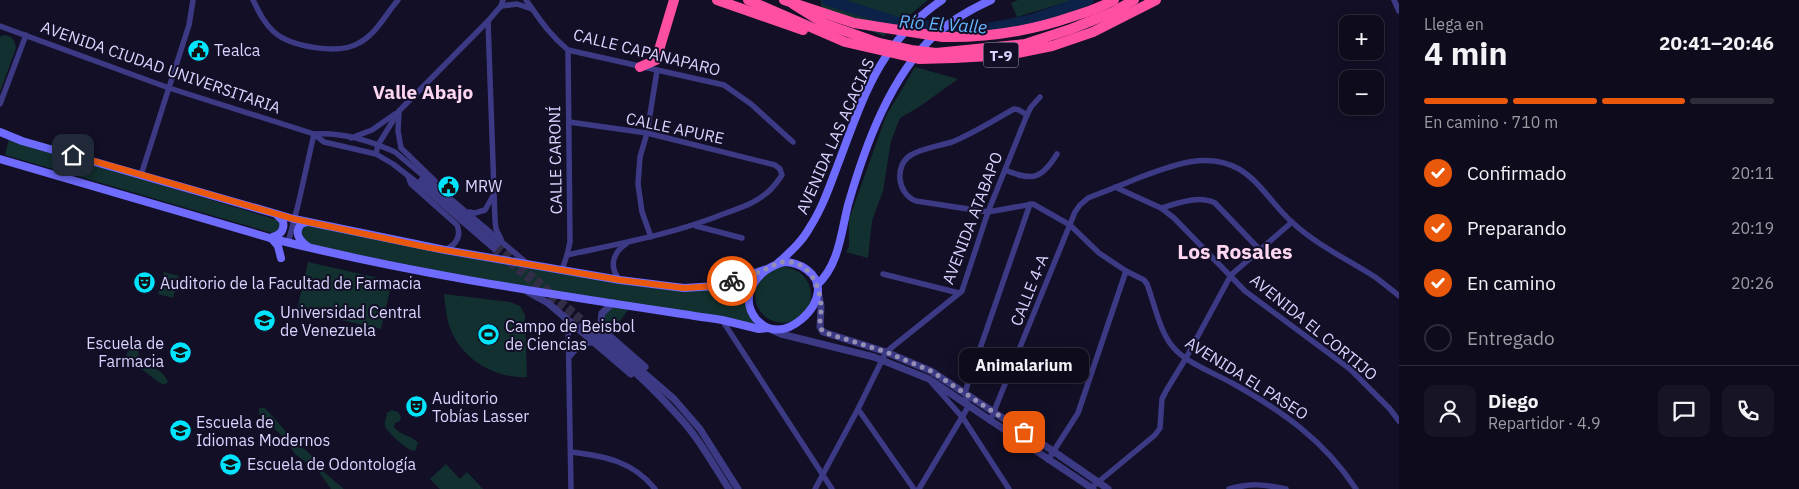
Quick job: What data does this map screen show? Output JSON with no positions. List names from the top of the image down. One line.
{"streets":{"highway":["T-9"],"main road":["AVENIDA LAS ACACIAS"],"street":["CALLE CAPANAPARO","AVENIDA CIUDAD UNIVERSITARIA","CALLE APURE","CALLE CARONÍ","AVENIDA ATABAPO","CALLE 4-A","AVENIDA EL CORTIJO","AVENIDA EL PASEO"]},"crossings":[["CALLE CAPANAPARO","CALLE CARONÍ"],["CALLE APURE","CALLE CARONÍ"],["CALLE 4-A","AVENIDA EL CORTIJO"],["CALLE 4-A","AVENIDA EL PASEO"]],"districts":["Valle Abajo","Los Rosales"],"water":["Río El Valle"],"places":{"public building":["Tealca","MRW"],"theatre":["Auditorio de la Facultad de Farmacia","Auditorio Tobías Lasser"],"school or university":["Universidad Central de Venezuela","Escuela de Farmacia","Escuela de Idiomas Modernos","Escuela de Odontología"],"sports":["Campo de Beisbol de Ciencias"],"other":["Animalarium"]},"page":{"heading":["4 min","Llega en","20:41–20:46"],"panel":["Diego","Repartidor · 4.9"],"map_buttons":["+","−"],"bar":"En camino · 710 m","list":[["Confirmado","20:11"],["Preparando","20:19"],["En camino","20:26"],"Entregado"],"bubble":"Animalarium"}}
